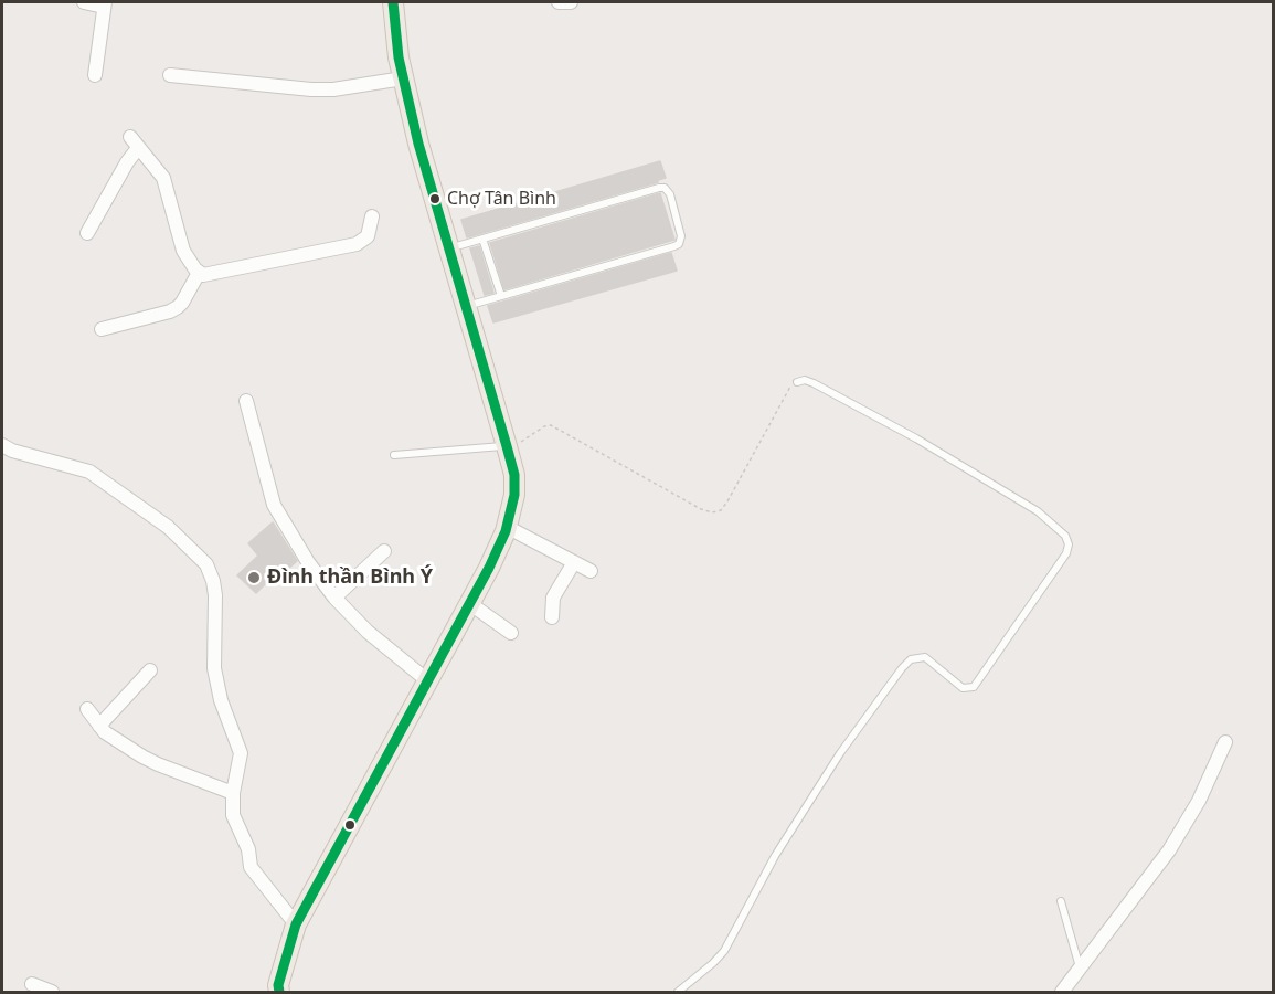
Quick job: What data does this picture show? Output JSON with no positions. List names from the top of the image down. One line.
{"places":["Chợ Tân Bình","Đình thần Bình Ý"]}
